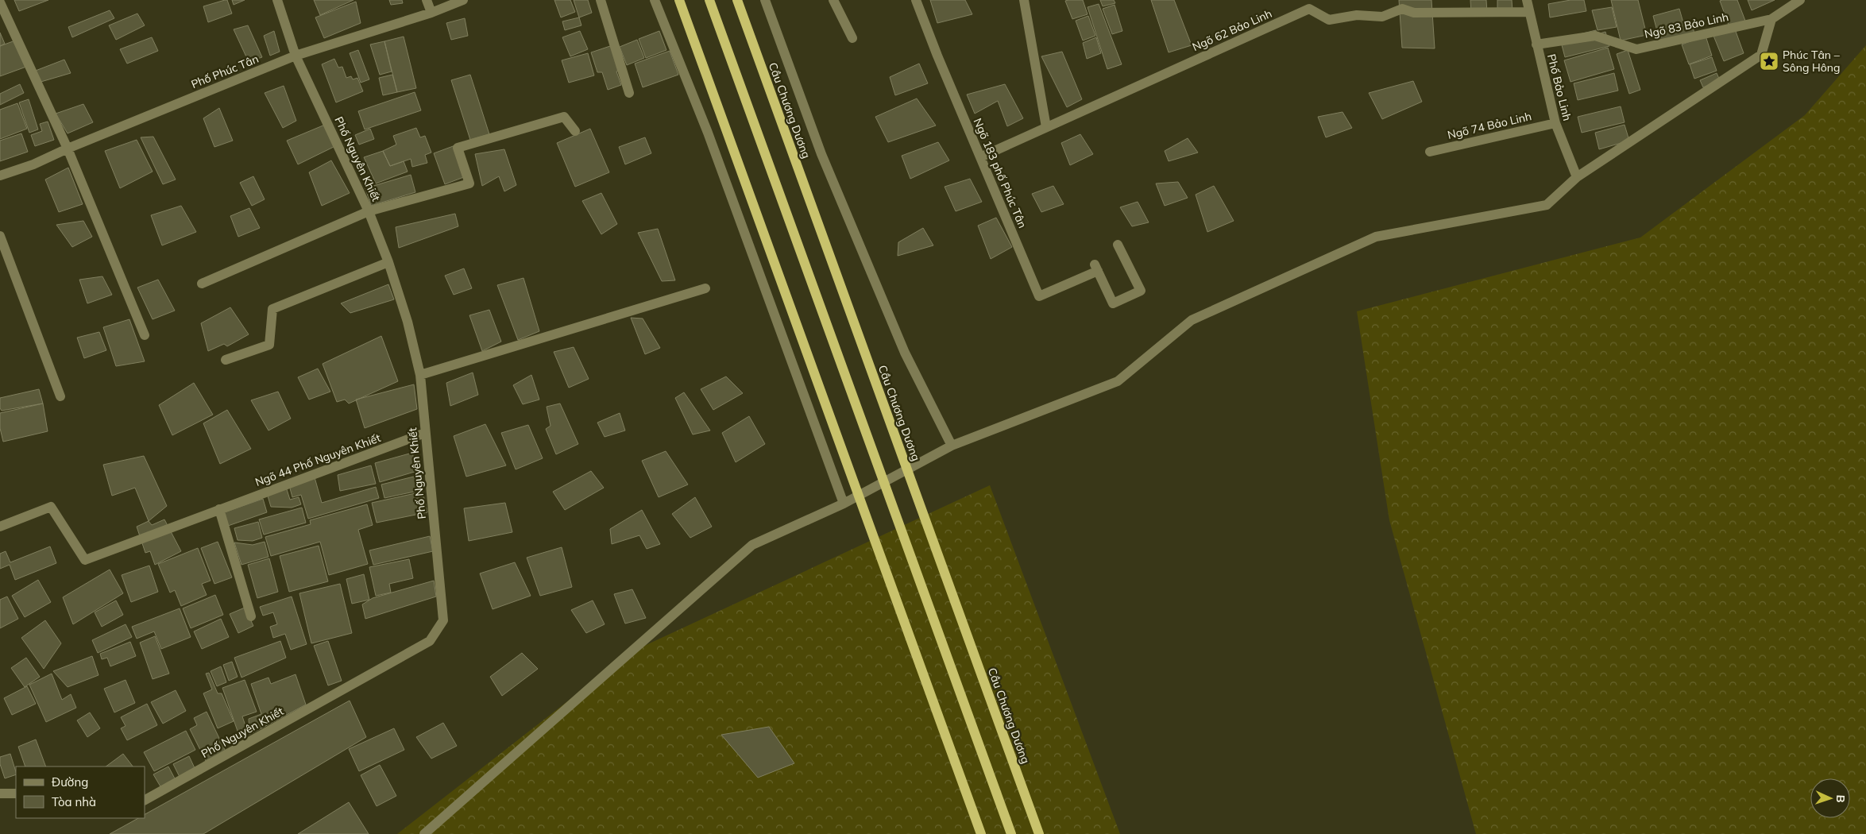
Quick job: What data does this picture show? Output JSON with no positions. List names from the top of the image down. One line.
{"streets":{"main road":["Cầu Chương Dương"],"street":["Ngõ 83 Bảo Linh","Ngõ 62 Bảo Linh","Phố Phúc Tân","Phố Bảo Linh","Ngõ 74 Bảo Linh","Phố Nguyên Khiết","Ngõ 183 phố Phúc Tân","Ngõ 44 Phố Nguyên Khiết"]},"crossings":[["Ngõ 83 Bảo Linh","Phố Bảo Linh"],["Ngõ 62 Bảo Linh","Phố Bảo Linh"],["Ngõ 62 Bảo Linh","Ngõ 183 phố Phúc Tân"],["Phố Phúc Tân","Phố Nguyên Khiết"],["Phố Bảo Linh","Ngõ 74 Bảo Linh"],["Phố Nguyên Khiết","Ngõ 44 Phố Nguyên Khiết"]],"places":{"place":["Phúc Tân – Sông Hông"]},"legend":["Đường","Tòa nhà"],"north":"right"}
